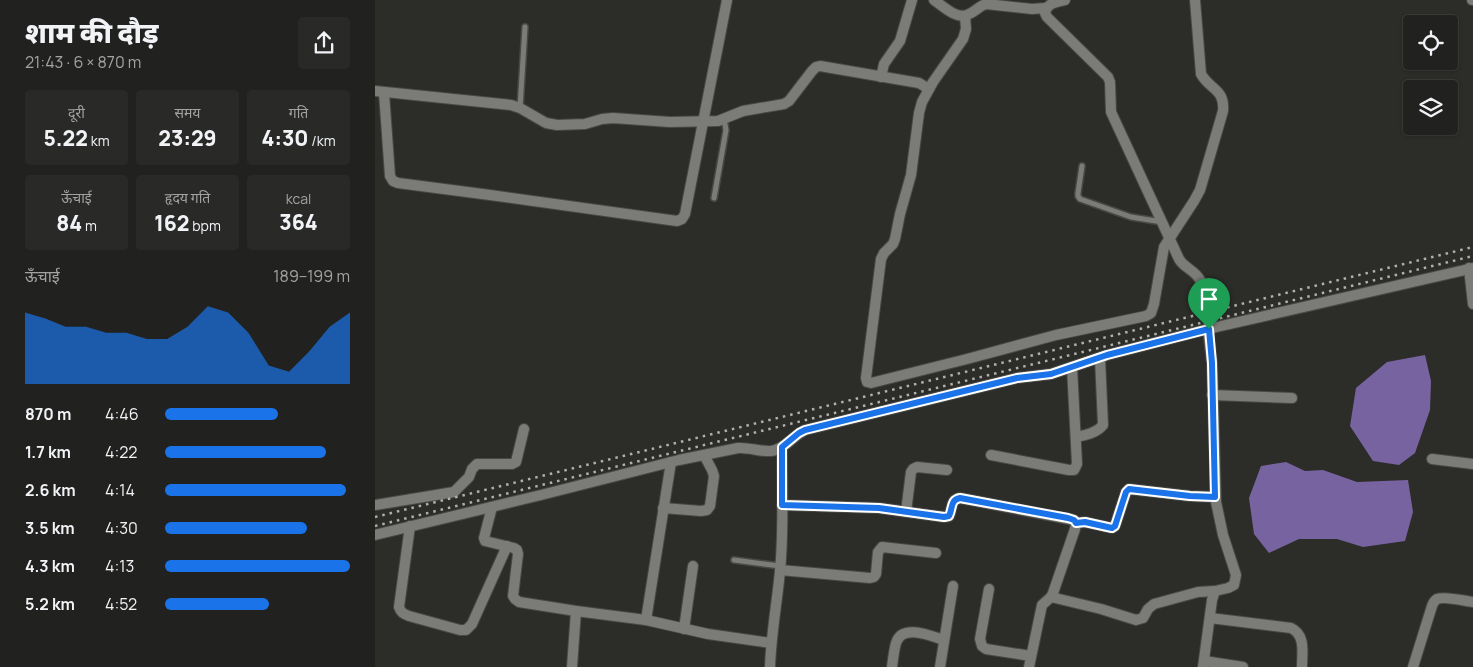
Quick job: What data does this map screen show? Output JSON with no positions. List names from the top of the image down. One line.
{"page":{"heading":["शाम की दौड़","21:43 · 6 × 870 m"],"stats":[["दूरी","5.22 km"],["समय","23:29"],["गति","4:30 /km"],["ऊँचाई","84 m"],["हृदय गति","162 bpm"],["kcal","364"]],"chart":["ऊँचाई","189–199 m"],"list":[{"name":"870 m","note":"4:46"},{"name":"1.7 km","note":"4:22"},{"name":"2.6 km","note":"4:14"},{"name":"3.5 km","note":"4:30"},{"name":"4.3 km","note":"4:13"},{"name":"5.2 km","note":"4:52"}]}}
